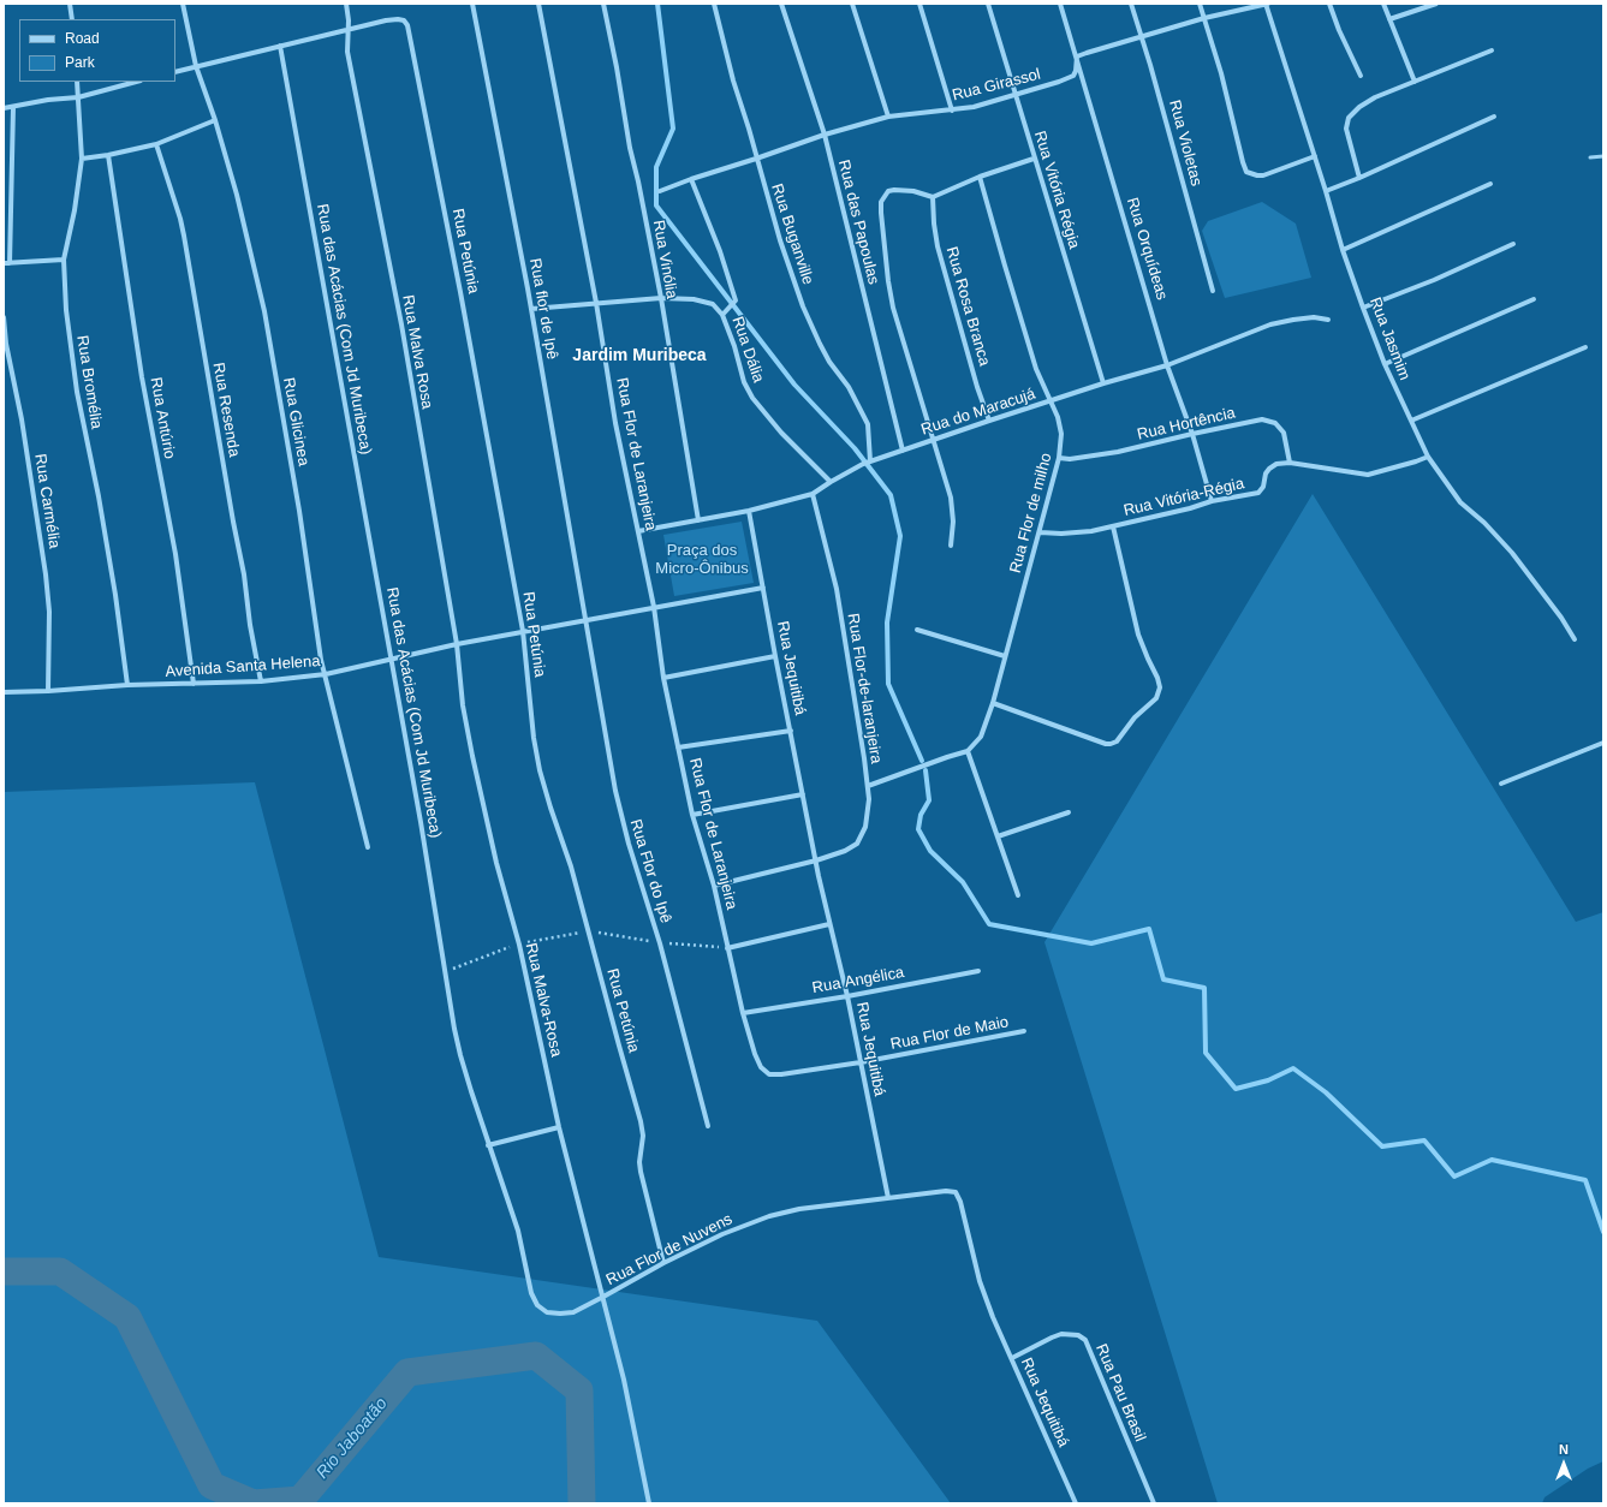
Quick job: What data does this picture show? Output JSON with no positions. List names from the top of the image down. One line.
{"streets":{"street":["Rua Girassol","Rua Violetas","Rua Vitória Régia","Rua das Papoulas","Rua Buganville","Rua Orquídeas","Rua Petúnia","Rua Vinólia","Rua Rosa Branca","Rua flor de Ipê","Rua das Acácias (Com Jd Muribeca)","Rua Jasmim","Rua Dália","Rua Malva Rosa","Rua Bromélia","Rua Resenda","Rua do Maracujá","Rua Antúrio","Rua Glicinea","Rua Hortência","Rua Flor de Laranjeira","Rua Vitória-Régia","Rua Carmélia","Rua Flor de milho","Avenida Santa Helena","Rua Jequitibá","Rua Flor-de-laranjeira","Rua Flor do Ipê","Rua Angélica","Rua Malva-Rosa","Rua Flor de Maio","Rua Flor de Nuvens","Rua Pau Brasil"]},"crossings":[["Rua Girassol","Rua Vitória Régia"],["Rua Girassol","Rua das Papoulas"],["Rua Girassol","Rua Buganville"],["Rua Girassol","Rua Orquídeas"],["Rua Girassol","Rua Dália"],["Rua Vitória Régia","Rua do Maracujá"],["Rua das Papoulas","Rua do Maracujá"],["Rua Buganville","Rua do Maracujá"],["Rua Orquídeas","Rua do Maracujá"],["Rua Orquídeas","Rua Hortência"],["Rua Orquídeas","Rua Vitória-Régia"],["Rua Petúnia","Rua Malva Rosa"],["Rua Petúnia","Avenida Santa Helena"],["Rua Petúnia","Rua Flor de Nuvens"],["Rua Vinólia","Rua do Maracujá"],["Rua Rosa Branca","Rua do Maracujá"],["Rua flor de Ipê","Avenida Santa Helena"],["Rua flor de Ipê","Rua Flor do Ipê"],["Rua das Acácias (Com Jd Muribeca)","Avenida Santa Helena"],["Rua das Acácias (Com Jd Muribeca)","Rua Malva-Rosa"],["Rua das Acácias (Com Jd Muribeca)","Rua Flor de Nuvens"],["Rua Jasmim","Rua Vitória-Régia"],["Rua Dália","Rua do Maracujá"],["Rua Malva Rosa","Avenida Santa Helena"],["Rua Malva Rosa","Rua Malva-Rosa"],["Rua Bromélia","Avenida Santa Helena"],["Rua Resenda","Avenida Santa Helena"],["Rua do Maracujá","Rua Flor de Laranjeira"],["Rua do Maracujá","Rua Flor de milho"],["Rua do Maracujá","Rua Jequitibá"],["Rua do Maracujá","Rua Flor-de-laranjeira"],["Rua Antúrio","Avenida Santa Helena"],["Rua Glicinea","Avenida Santa Helena"],["Rua Hortência","Rua Vitória-Régia"],["Rua Hortência","Rua Flor de milho"],["Rua Flor de Laranjeira","Avenida Santa Helena"],["Rua Flor de Laranjeira","Rua Flor-de-laranjeira"],["Rua Flor de Laranjeira","Rua Angélica"],["Rua Flor de Laranjeira","Rua Flor de Maio"],["Rua Vitória-Régia","Rua Flor de milho"],["Rua Carmélia","Avenida Santa Helena"],["Avenida Santa Helena","Rua Jequitibá"],["Avenida Santa Helena","Rua Flor do Ipê"],["Rua Jequitibá","Rua Flor-de-laranjeira"],["Rua Jequitibá","Rua Angélica"],["Rua Jequitibá","Rua Flor de Maio"],["Rua Jequitibá","Rua Flor de Nuvens"],["Rua Jequitibá","Rua Pau Brasil"],["Rua Malva-Rosa","Rua Flor de Nuvens"]],"districts":["Jardim Muribeca"],"water":["Rio Jaboatão"],"parks":["Praça dos Micro-Ônibus"],"legend":["Road","Park"],"north":"top"}
